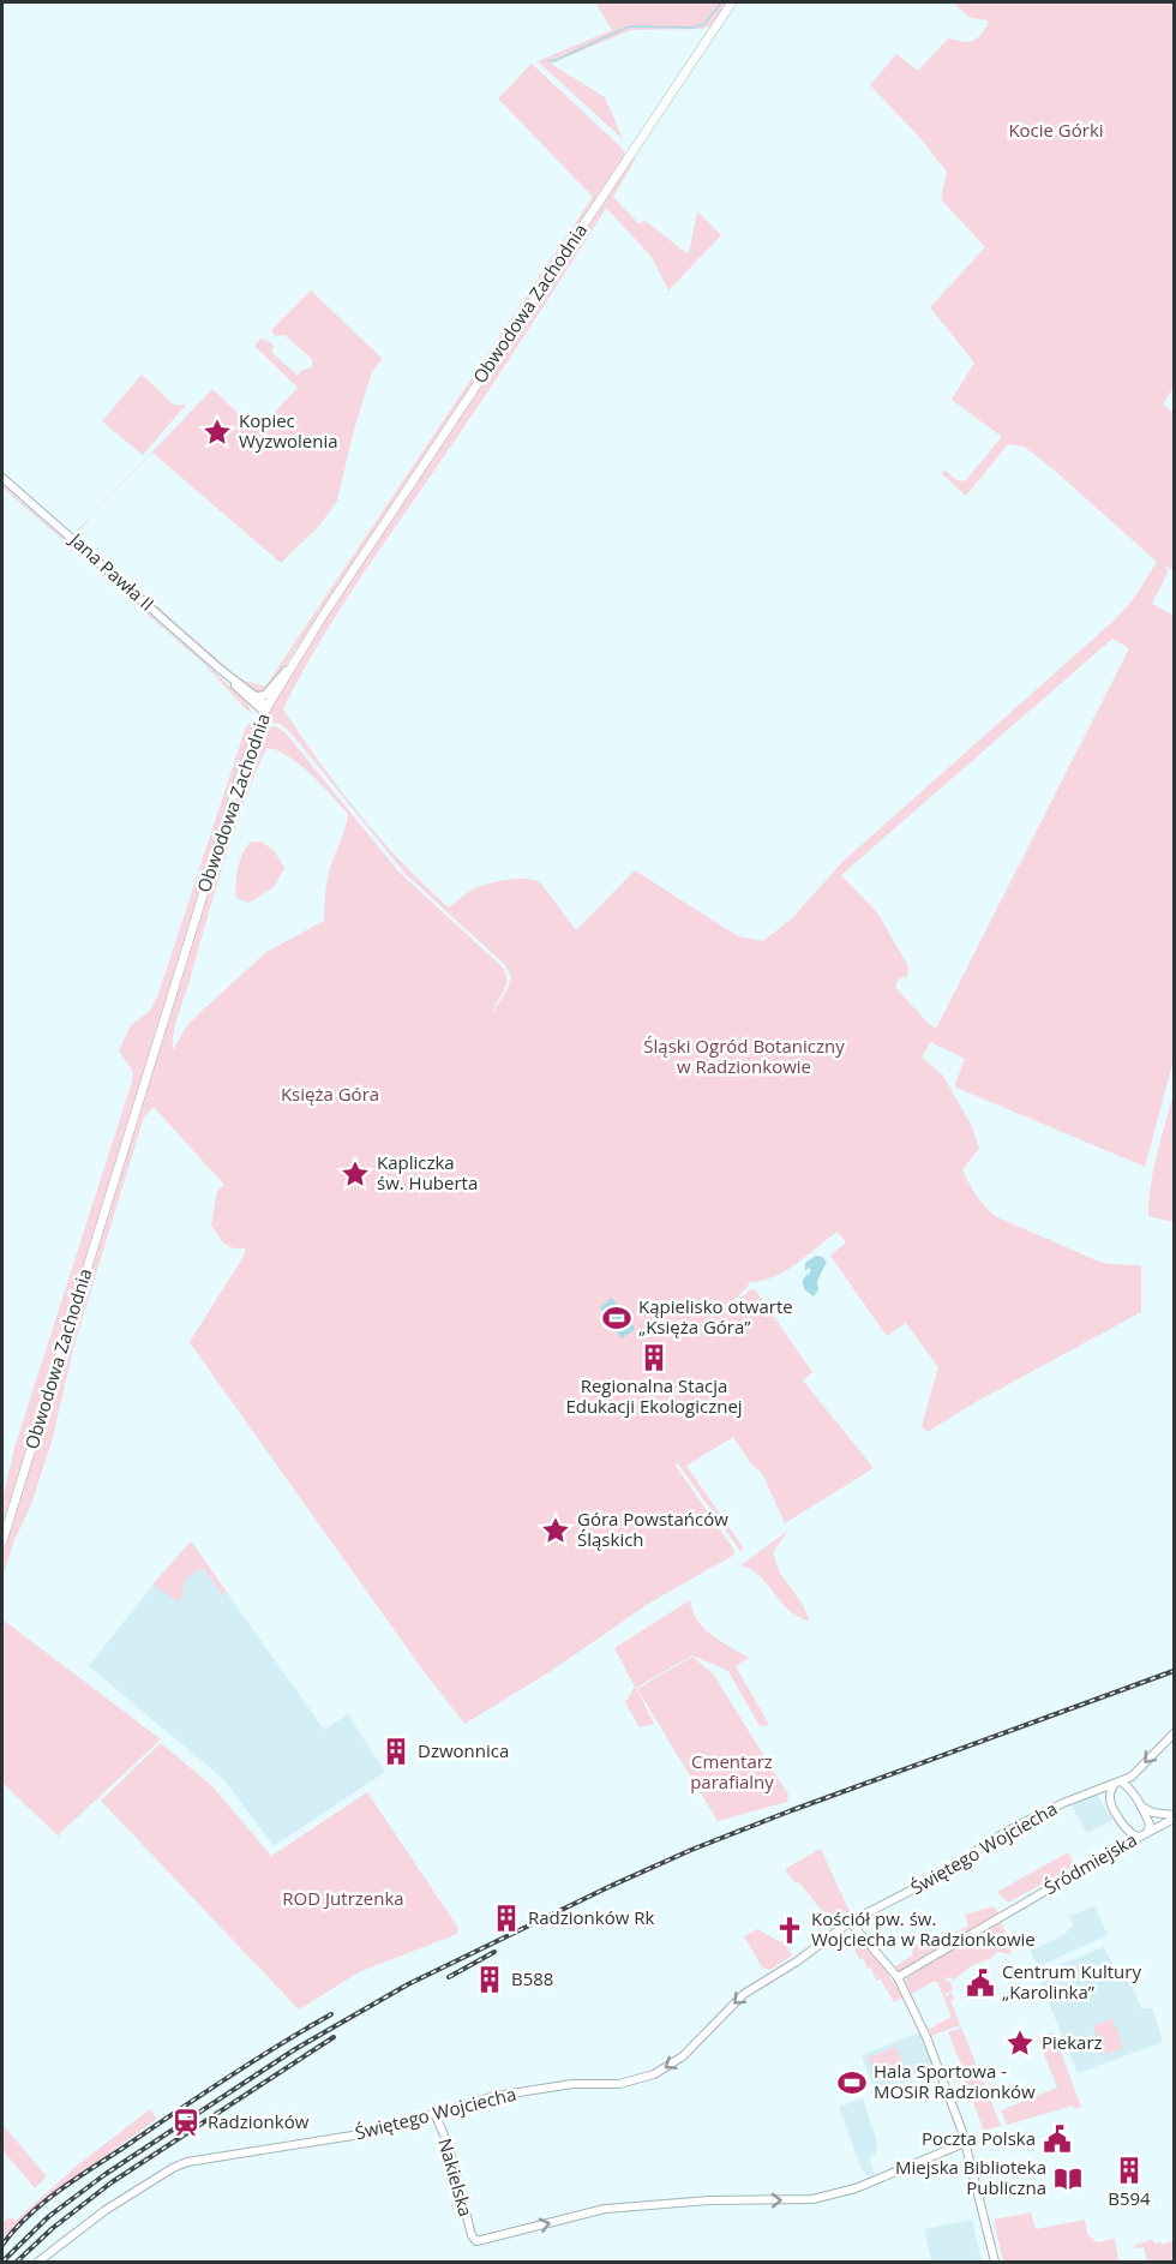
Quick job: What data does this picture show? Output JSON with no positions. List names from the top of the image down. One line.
{"streets":{"main road":["Obwodowa Zachodnia"],"street":["Jana Pawła II","Świętego Wojciecha","Śródmiejska","Nakielska"]},"crossings":[["Obwodowa Zachodnia","Jana Pawła II"],["Świętego Wojciecha","Nakielska"]],"one_way":["Świętego Wojciecha","Nakielska"],"parks":["Kocie Górki","Śląski Ogród Botaniczny w Radzionkowie","Księża Góra","Cmentarz parafialny","ROD Jutrzenka"],"places":{"place":["Kopiec Wyzwolenia","Kapliczka św. Huberta","Góra Powstańców Śląskich","Piekarz"],"sports":["Kąpielisko otwarte „Księża Góra”","Hala Sportowa - MOSiR Radzionków"],"building":["Regionalna Stacja Edukacji Ekologicznej","Dzwonnica","Radzionków Rk","B588","B594"],"church":["Kościół pw. św. Wojciecha w Radzionkowie"],"public building":["Centrum Kultury „Karolinka”","Poczta Polska"],"station":["Radzionków"],"library":["Miejska Biblioteka Publiczna"]}}
